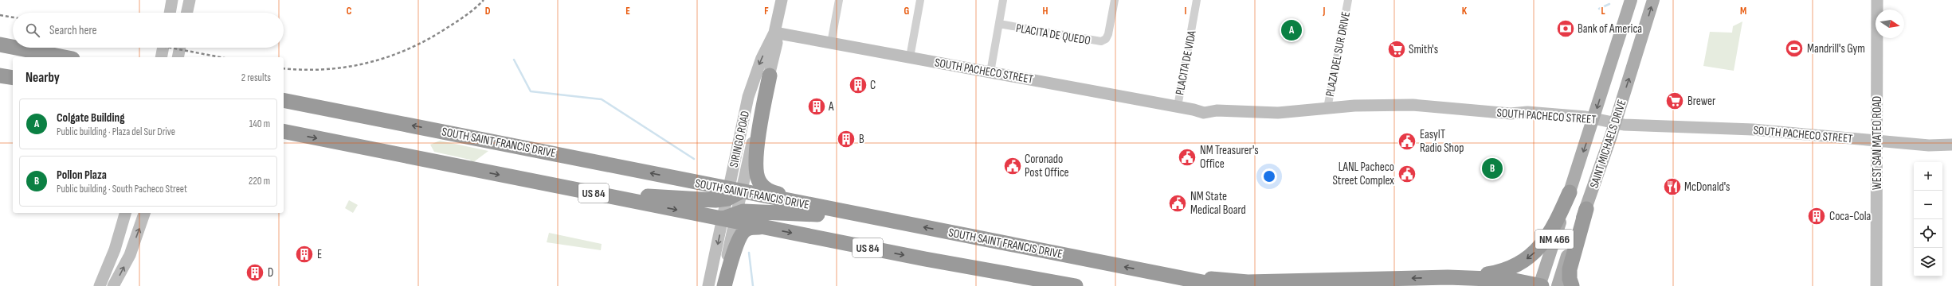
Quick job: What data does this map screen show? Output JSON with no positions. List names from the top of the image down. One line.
{"streets":{"highway":["SOUTH SAINT FRANCIS DRIVE","US 84"],"main road":["SAINT MICHAELS DRIVE","NM 466"],"street":["PLACITA DE QUEDO","PLAZA DEL SUR DRIVE","PLACITA DE VIDA","SOUTH PACHECO STREET","SIRINGO ROAD","WEST SAN MATEO ROAD"]},"crossings":[["PLAZA DEL SUR DRIVE","SOUTH PACHECO STREET"],["PLACITA DE VIDA","SOUTH PACHECO STREET"],["SOUTH PACHECO STREET","SIRINGO ROAD"],["SOUTH PACHECO STREET","WEST SAN MATEO ROAD"],["SOUTH PACHECO STREET","SAINT MICHAELS DRIVE"],["SIRINGO ROAD","SOUTH SAINT FRANCIS DRIVE"],["SIRINGO ROAD","US 84"]],"places":{"bank":["Bank of America"],"sports":["Mandrill's Gym"],"supermarket":["Smith's","Brewer"],"building":["C","A","B","Coca-Cola","E","D"],"public building":["EasyIT Radio Shop","NM Treasurer's Office","Coronado Post Office","LANL Pacheco Street Complex","NM State Medical Board"],"restaurant":["McDonald's"]},"north":"right","page":{"search":"Search here","pins":["A","B"],"heading":["Nearby","2 results"],"list":[{"mark":"A","name":"Colgate Building","note":"Public building · Plaza del Sur Drive","value":"140 m"},{"mark":"B","name":"Pollon Plaza","note":"Public building · South Pacheco Street","value":"220 m"}],"map_buttons":["+","−"]},"grid":{"columns":["C","D","E","F","G","H","I","J","K","L","M"]}}
